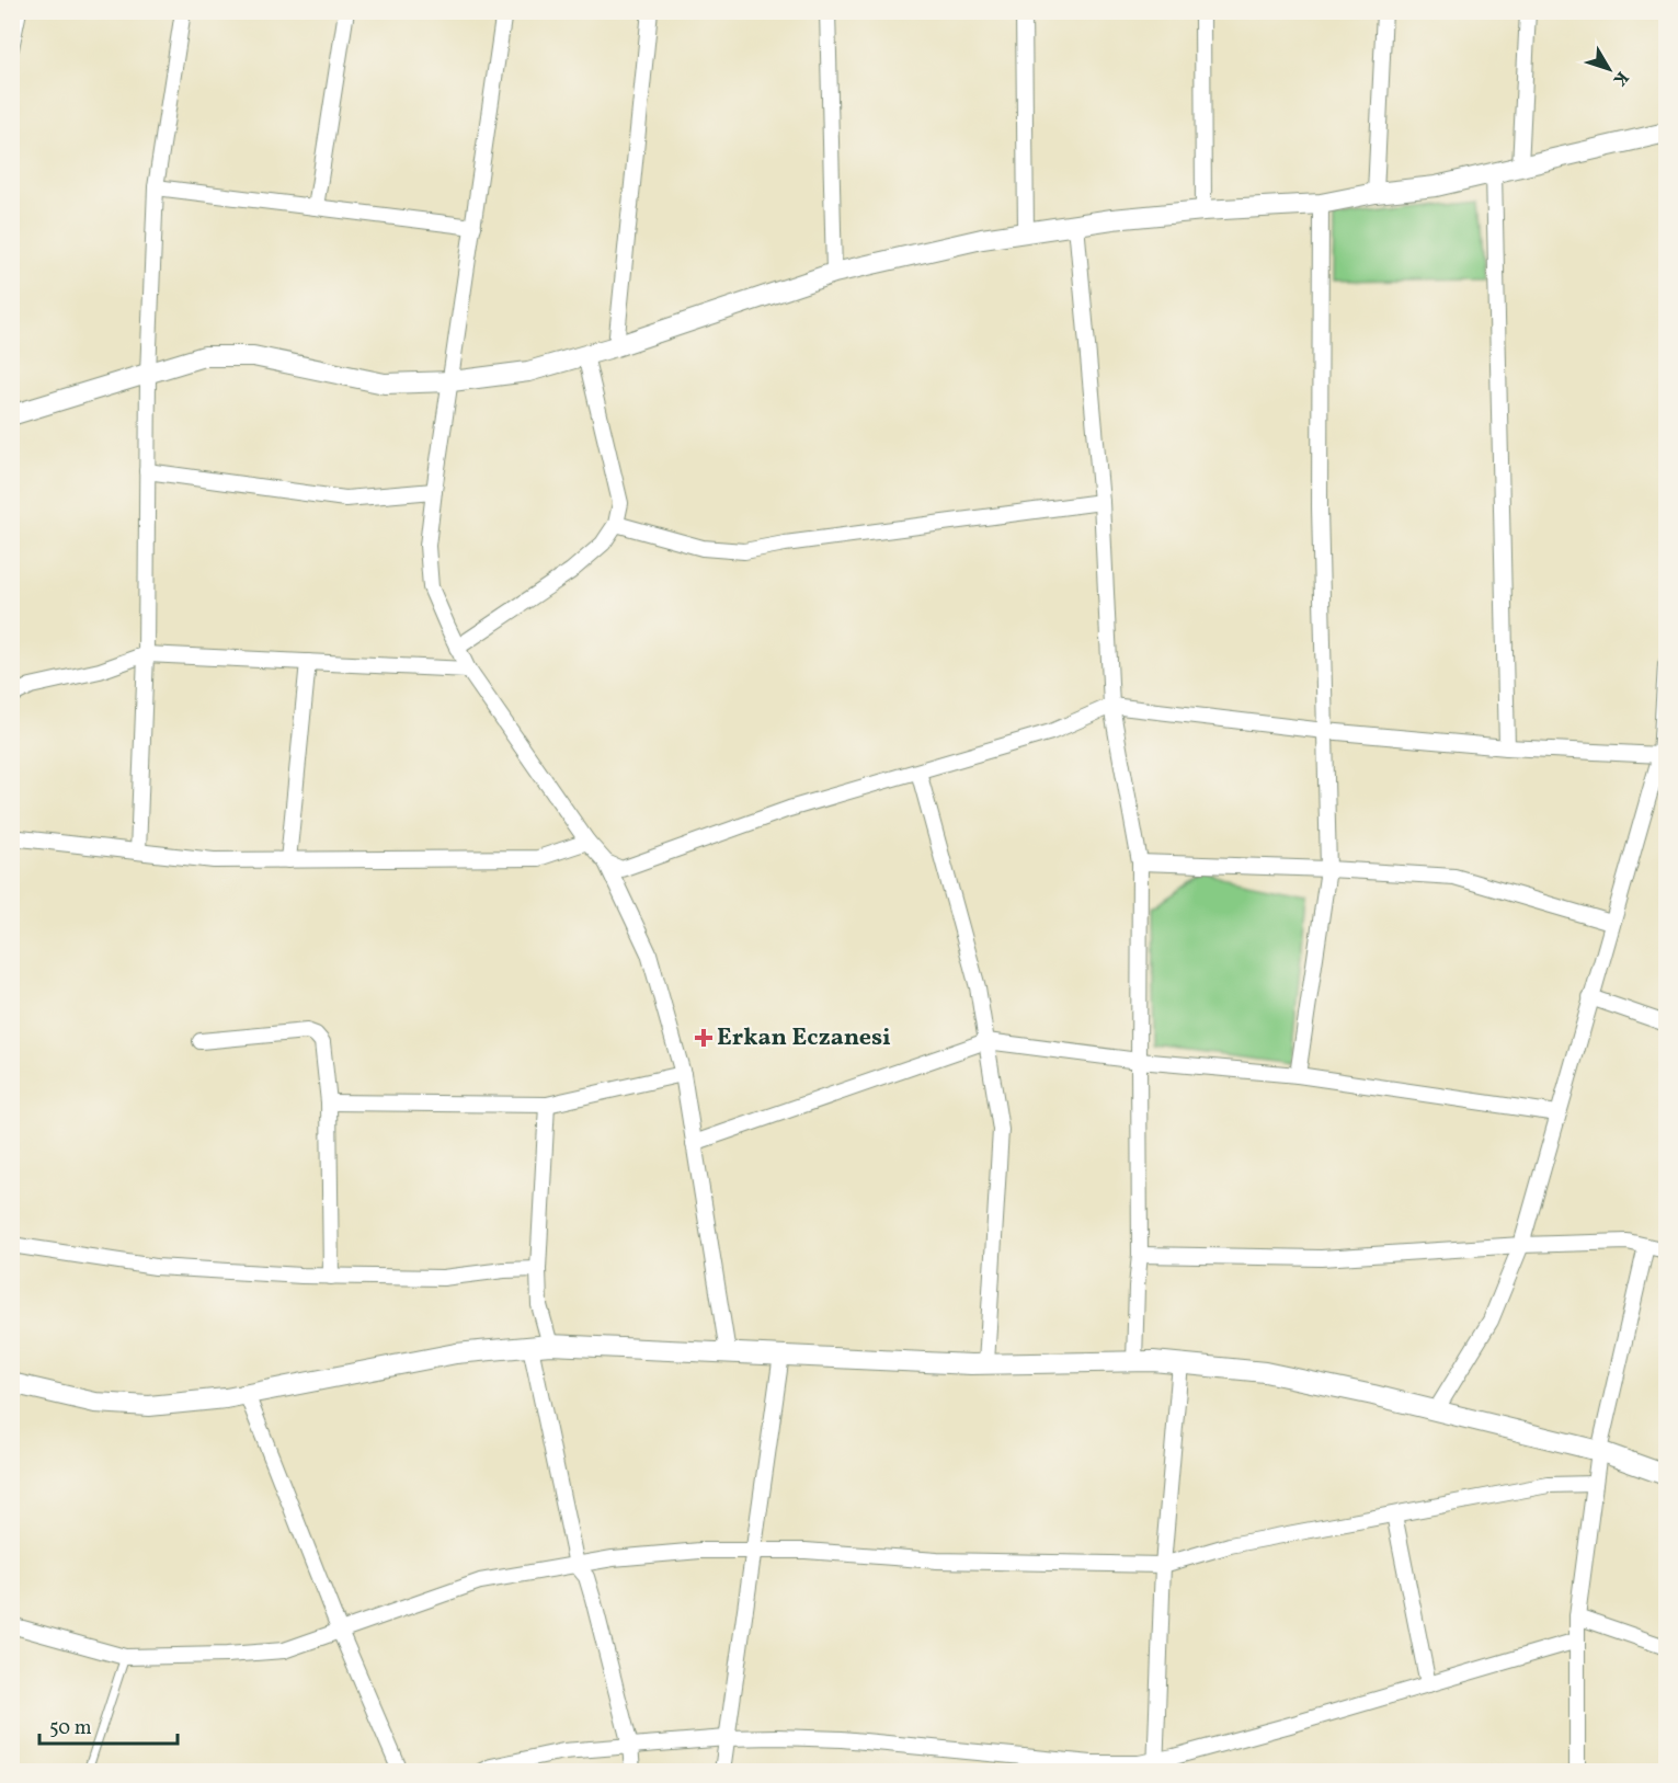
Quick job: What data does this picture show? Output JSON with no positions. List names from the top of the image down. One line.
{"places":{"health":["Erkan Eczanesi"]},"scale_bar":"50 m","north":"bottom right"}
